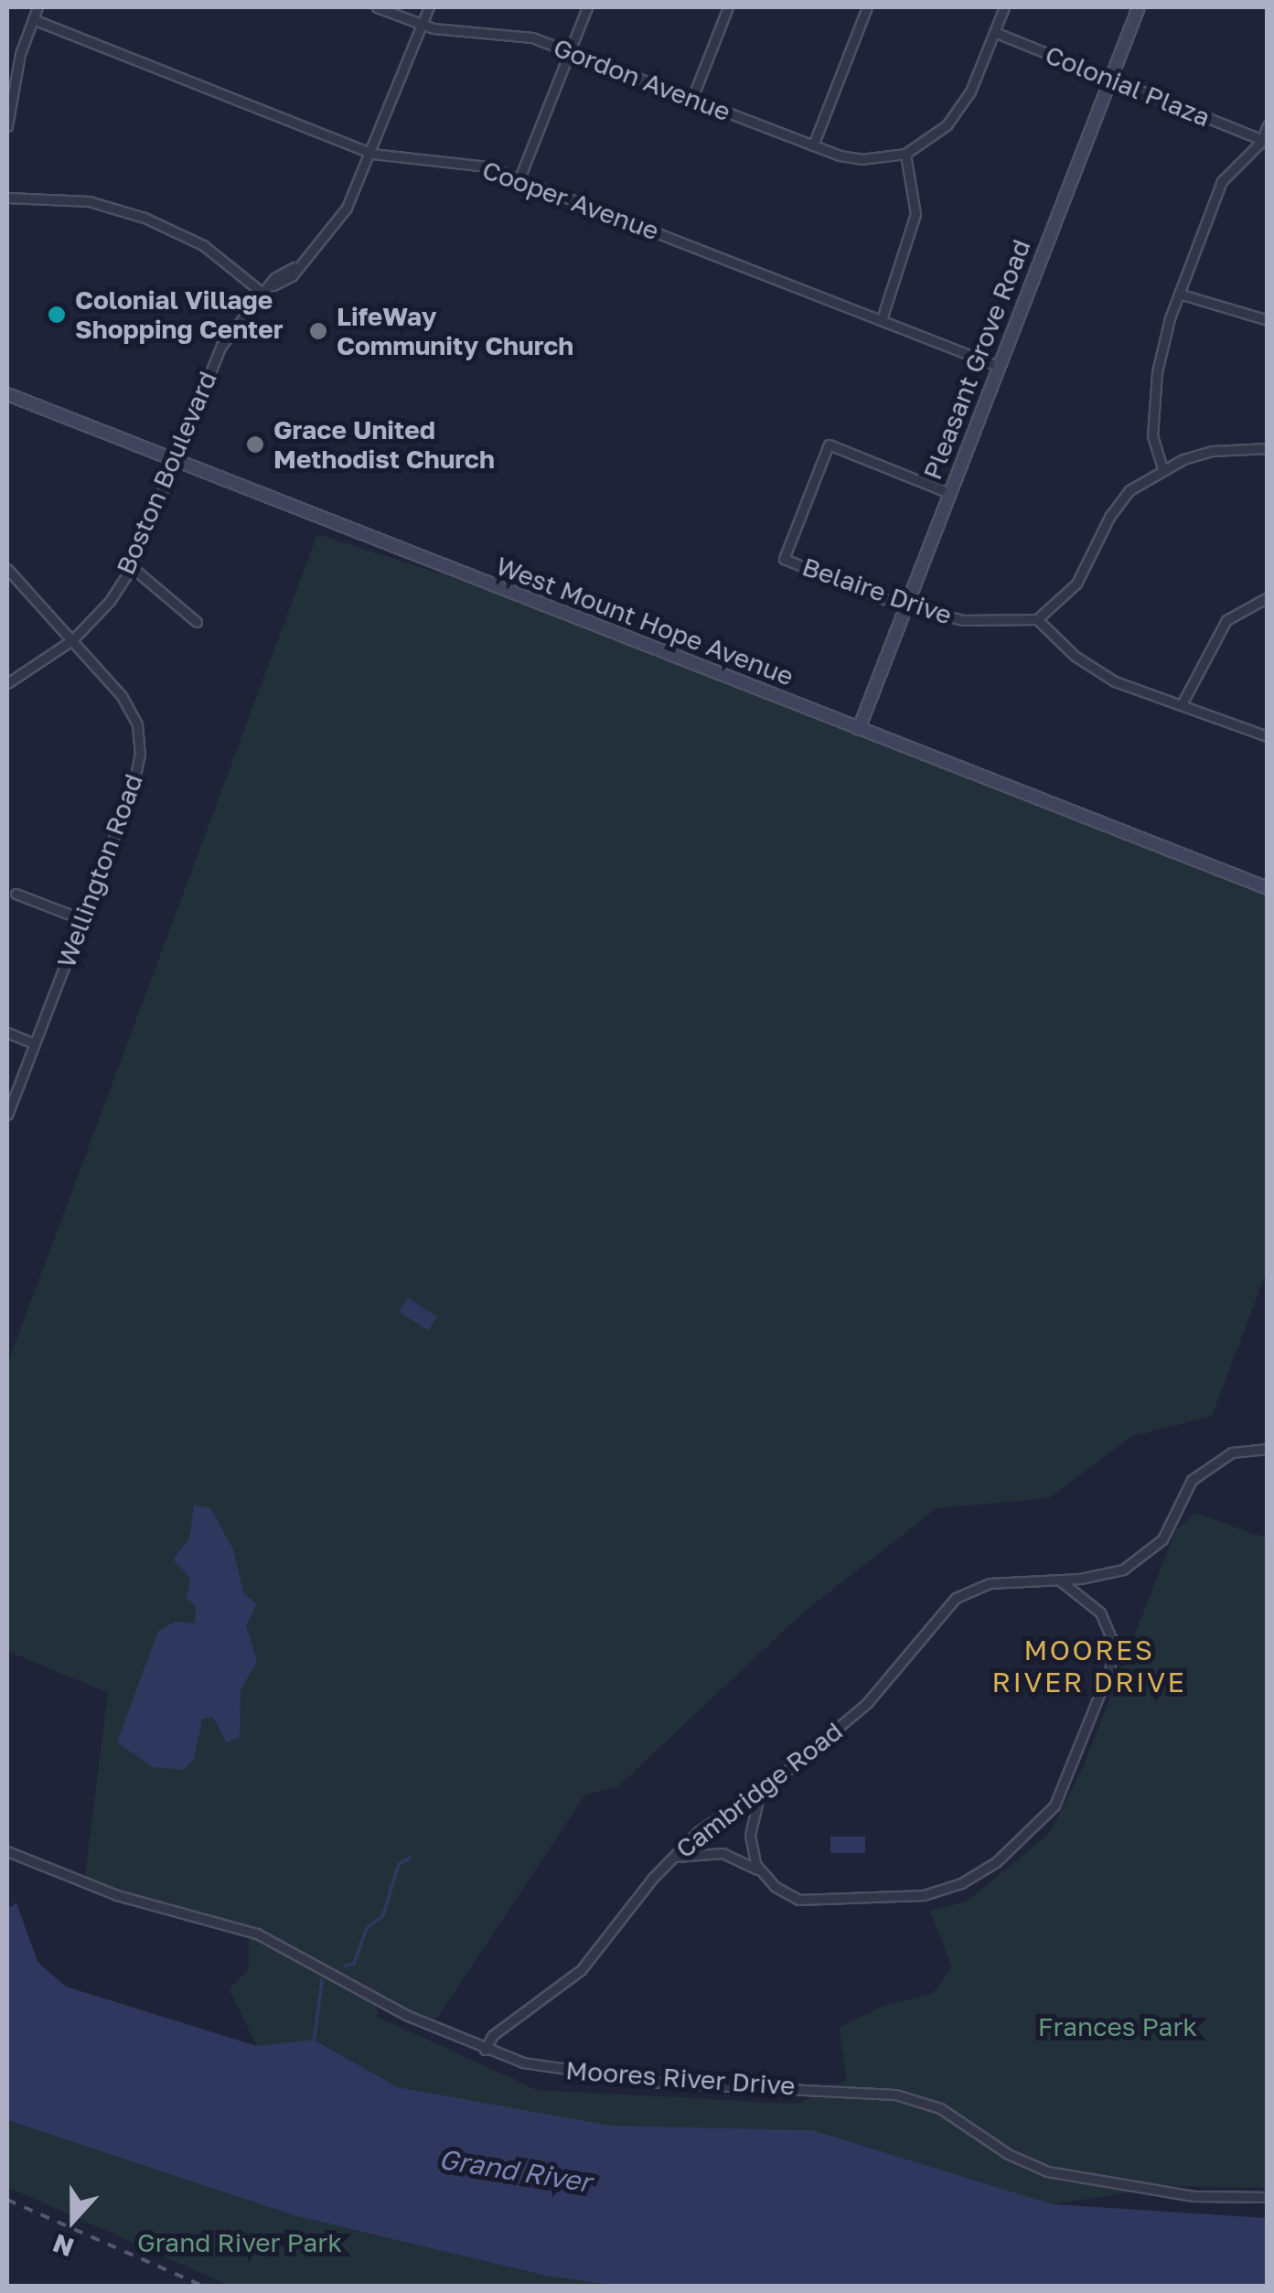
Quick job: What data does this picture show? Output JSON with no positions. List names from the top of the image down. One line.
{"streets":{"street":["Gordon Avenue","Colonial Plaza","Cooper Avenue","Pleasant Grove Road","Boston Boulevard","Belaire Drive","West Mount Hope Avenue","Wellington Road","Cambridge Road","Moores River Drive"]},"crossings":[["Gordon Avenue","Boston Boulevard"],["Colonial Plaza","Pleasant Grove Road"],["Cooper Avenue","Pleasant Grove Road"],["Cooper Avenue","Boston Boulevard"],["Pleasant Grove Road","Belaire Drive"],["Pleasant Grove Road","West Mount Hope Avenue"],["Boston Boulevard","West Mount Hope Avenue"],["Boston Boulevard","Wellington Road"],["Cambridge Road","Moores River Drive"]],"districts":["MOORES RIVER DRIVE"],"water":["Grand River"],"parks":["Frances Park","Grand River Park"],"places":["Colonial Village Shopping Center","LifeWay Community Church","Grace United Methodist Church"],"north":"bottom"}
